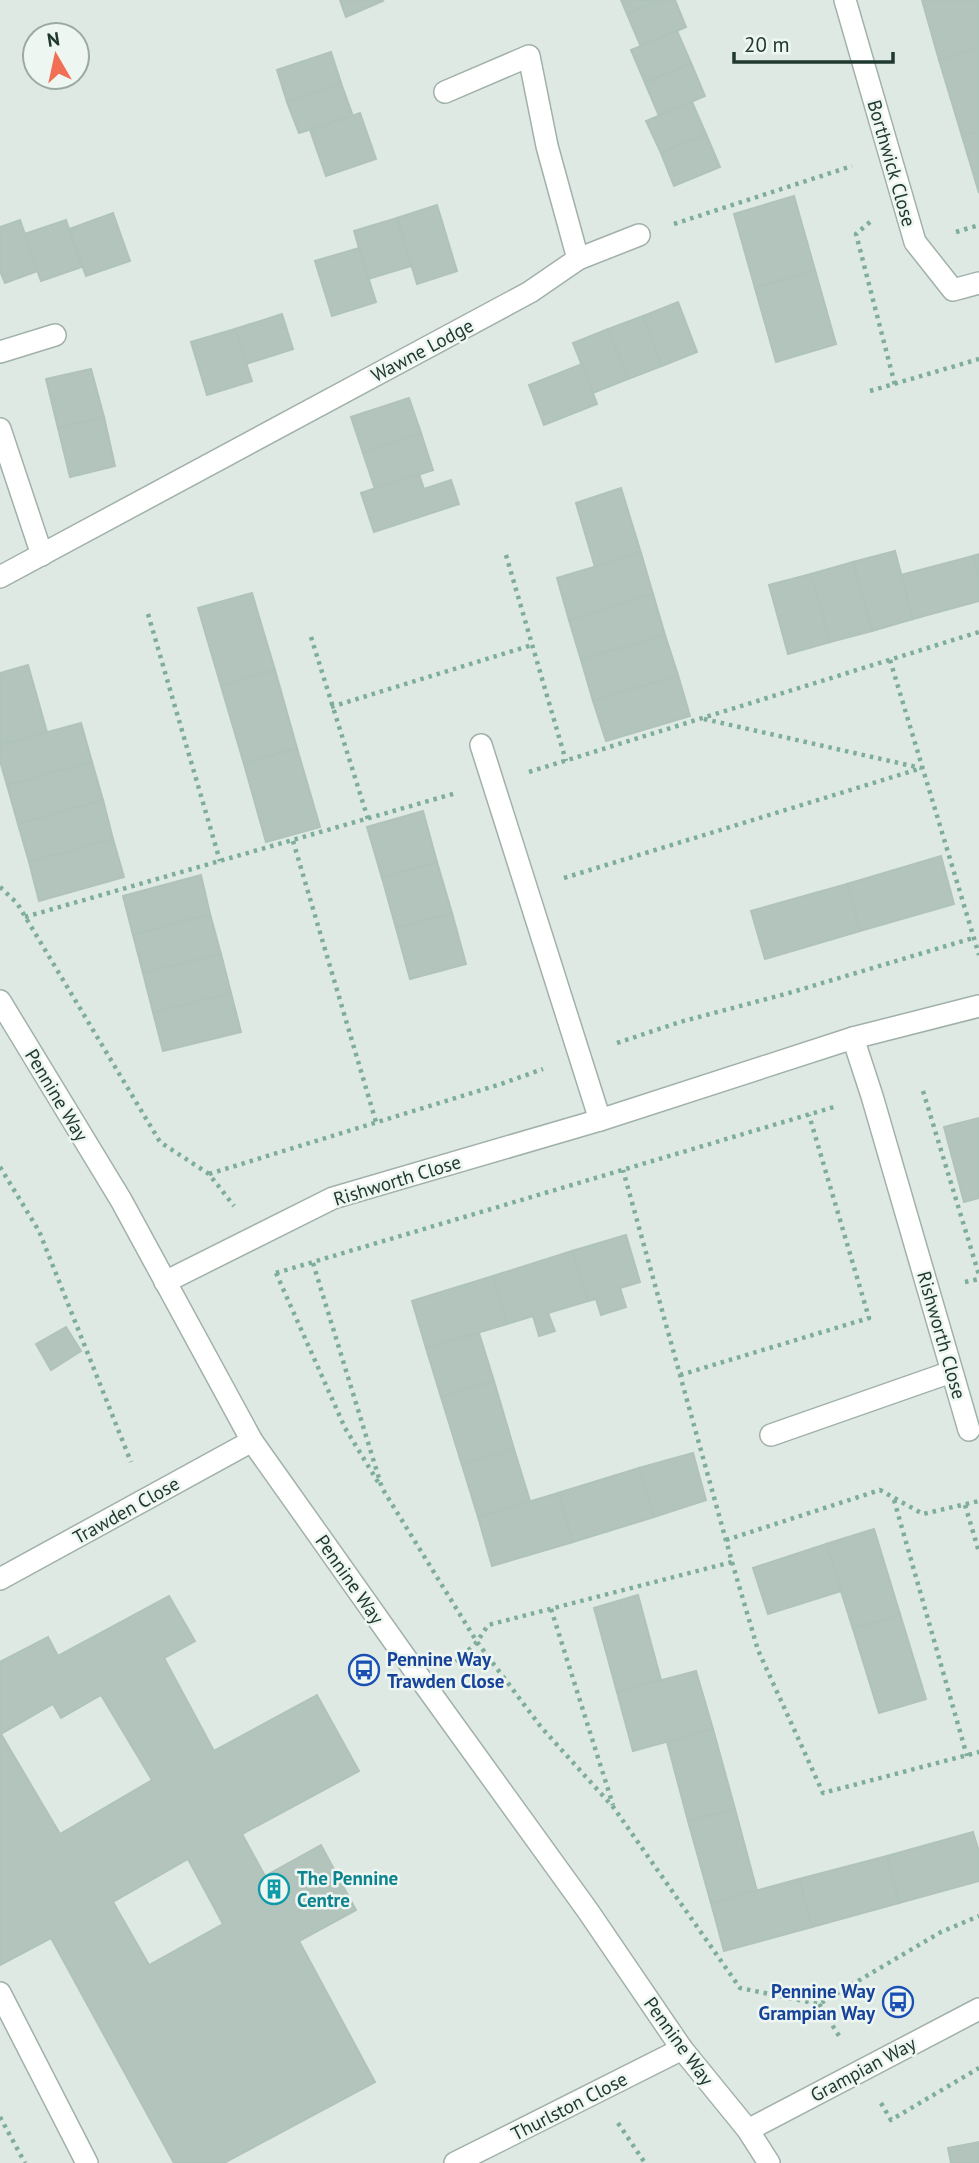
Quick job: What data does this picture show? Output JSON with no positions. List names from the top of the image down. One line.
{"streets":{"street":["Borthwick Close","Wawne Lodge","Pennine Way","Rishworth Close","Trawden Close","Grampian Way","Thurlston Close"]},"crossings":[["Pennine Way","Rishworth Close"],["Pennine Way","Trawden Close"],["Pennine Way","Grampian Way"],["Pennine Way","Thurlston Close"]],"places":{"bus stop":["Pennine Way Trawden Close","Pennine Way Grampian Way"],"building":["The Pennine Centre"]},"scale_bar":"20 m","north":"top"}
